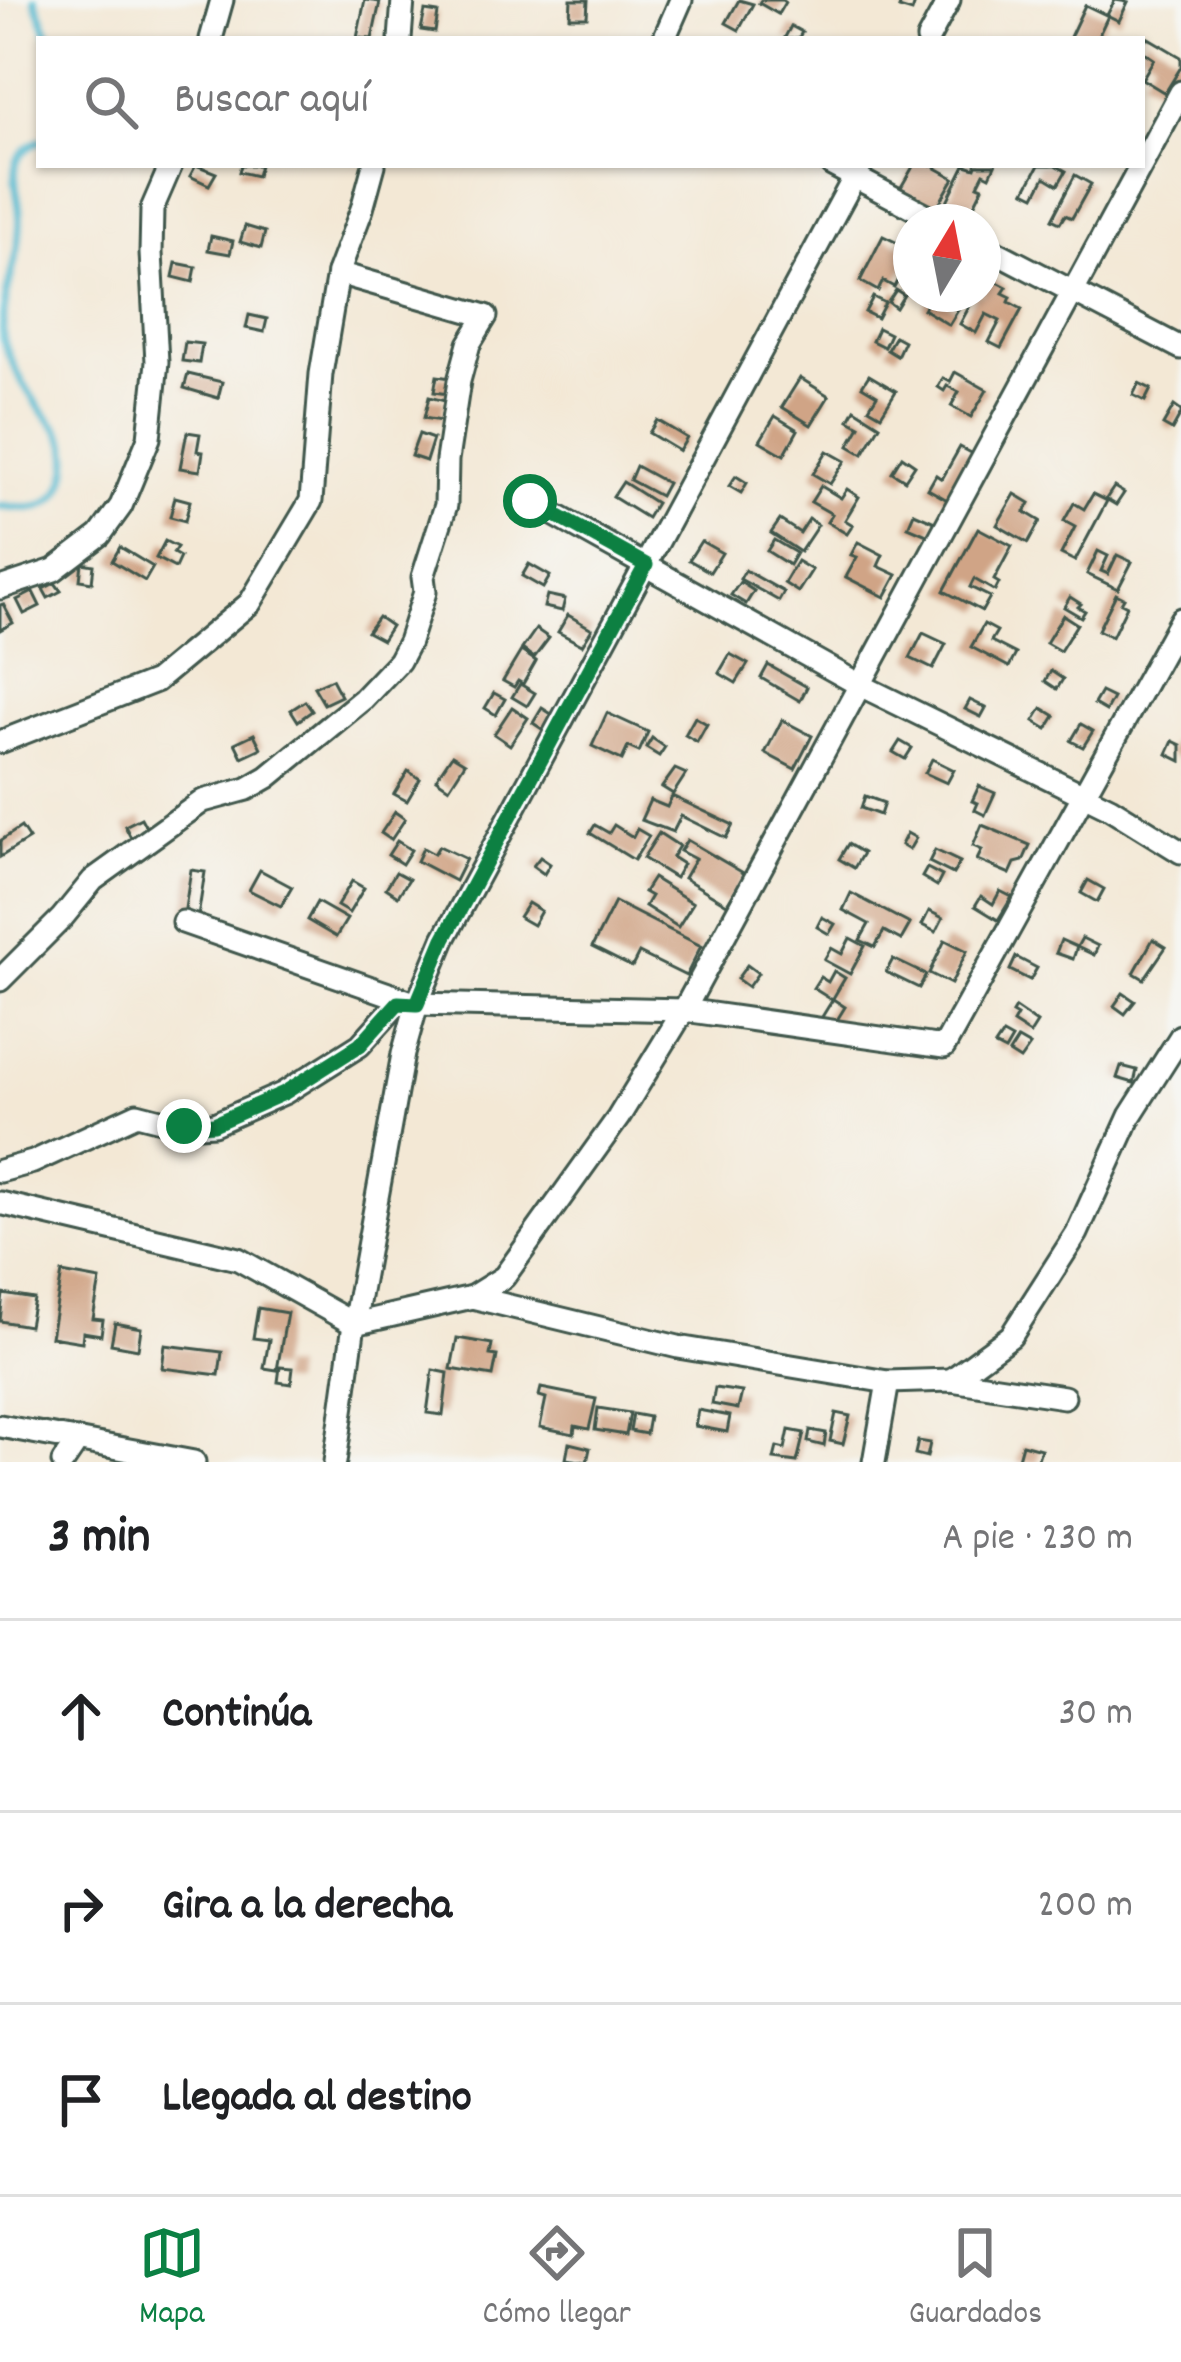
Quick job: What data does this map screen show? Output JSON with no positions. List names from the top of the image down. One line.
{"north":"top","page":{"search":"Buscar aquí","heading":["3 min","A pie · 230 m"],"list":[["Continúa","30 m"],["Gira a la derecha","200 m"],"Llegada al destino"],"nav":["Mapa","Cómo llegar","Guardados"]}}
